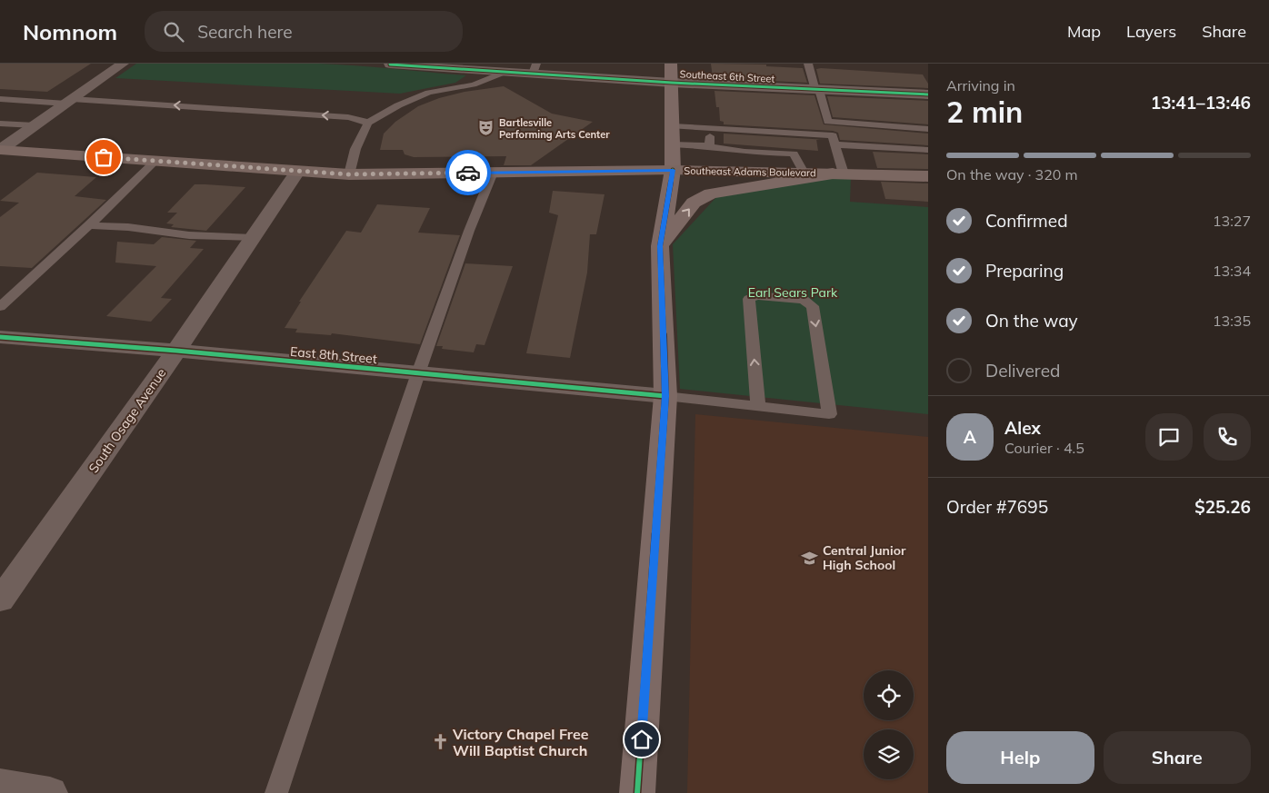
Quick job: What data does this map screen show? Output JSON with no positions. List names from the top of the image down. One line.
{"streets":{"main road":["Southeast Adams Boulevard"],"street":["Southeast 6th Street","East 8th Street","South Osage Avenue"]},"crossings":[["Southeast Adams Boulevard","South Osage Avenue"],["East 8th Street","South Osage Avenue"]],"parks":["Earl Sears Park"],"places":{"theatre":["Bartlesville Performing Arts Center"],"school or university":["Central Junior High School"],"church":["Victory Chapel Free Will Baptist Church"]},"page":{"header":"Nomnom","search":"Search here","nav":["Map","Layers","Share"],"heading":["2 min","Arriving in","13:41–13:46"],"panel":["Alex","Courier · 4.5","Order #7695","$25.26"],"bar":"On the way · 320 m","list":[["Confirmed","13:27"],["Preparing","13:34"],["On the way","13:35"],"Delivered"],"round":"A","buttons":["Help","Share"]}}
